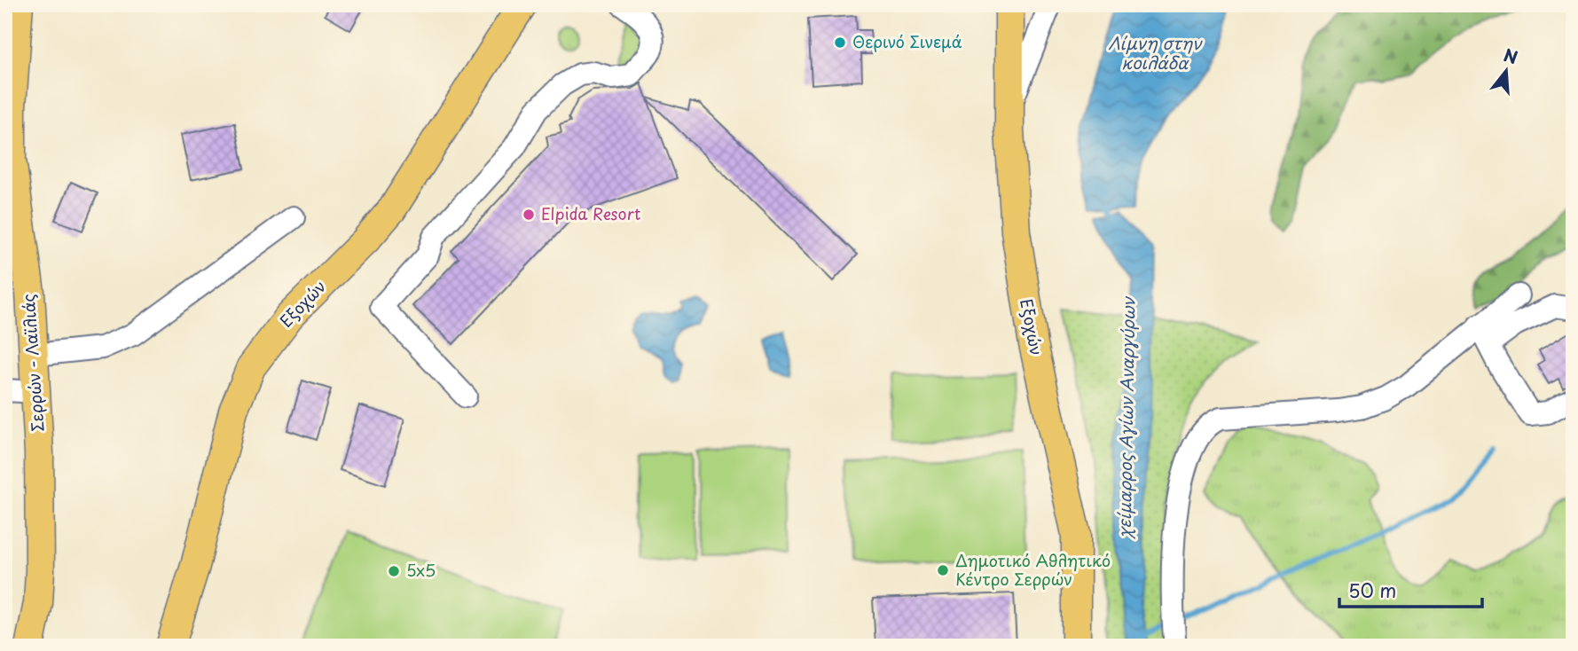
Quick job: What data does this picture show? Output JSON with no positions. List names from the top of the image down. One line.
{"streets":{"main road":["Εξοχών","Σερρών - Λαϊλιάς"]},"water":["Λίμνη στην κοιλάδα","χείμαρρος Αγίων Αναργύρων"],"places":["Θερινό Σινεμά","Elpida Resort","Δημοτικό Αθλητικό Κέντρο Σερρών","5x5"],"scale_bar":"50 m","north":"top"}
